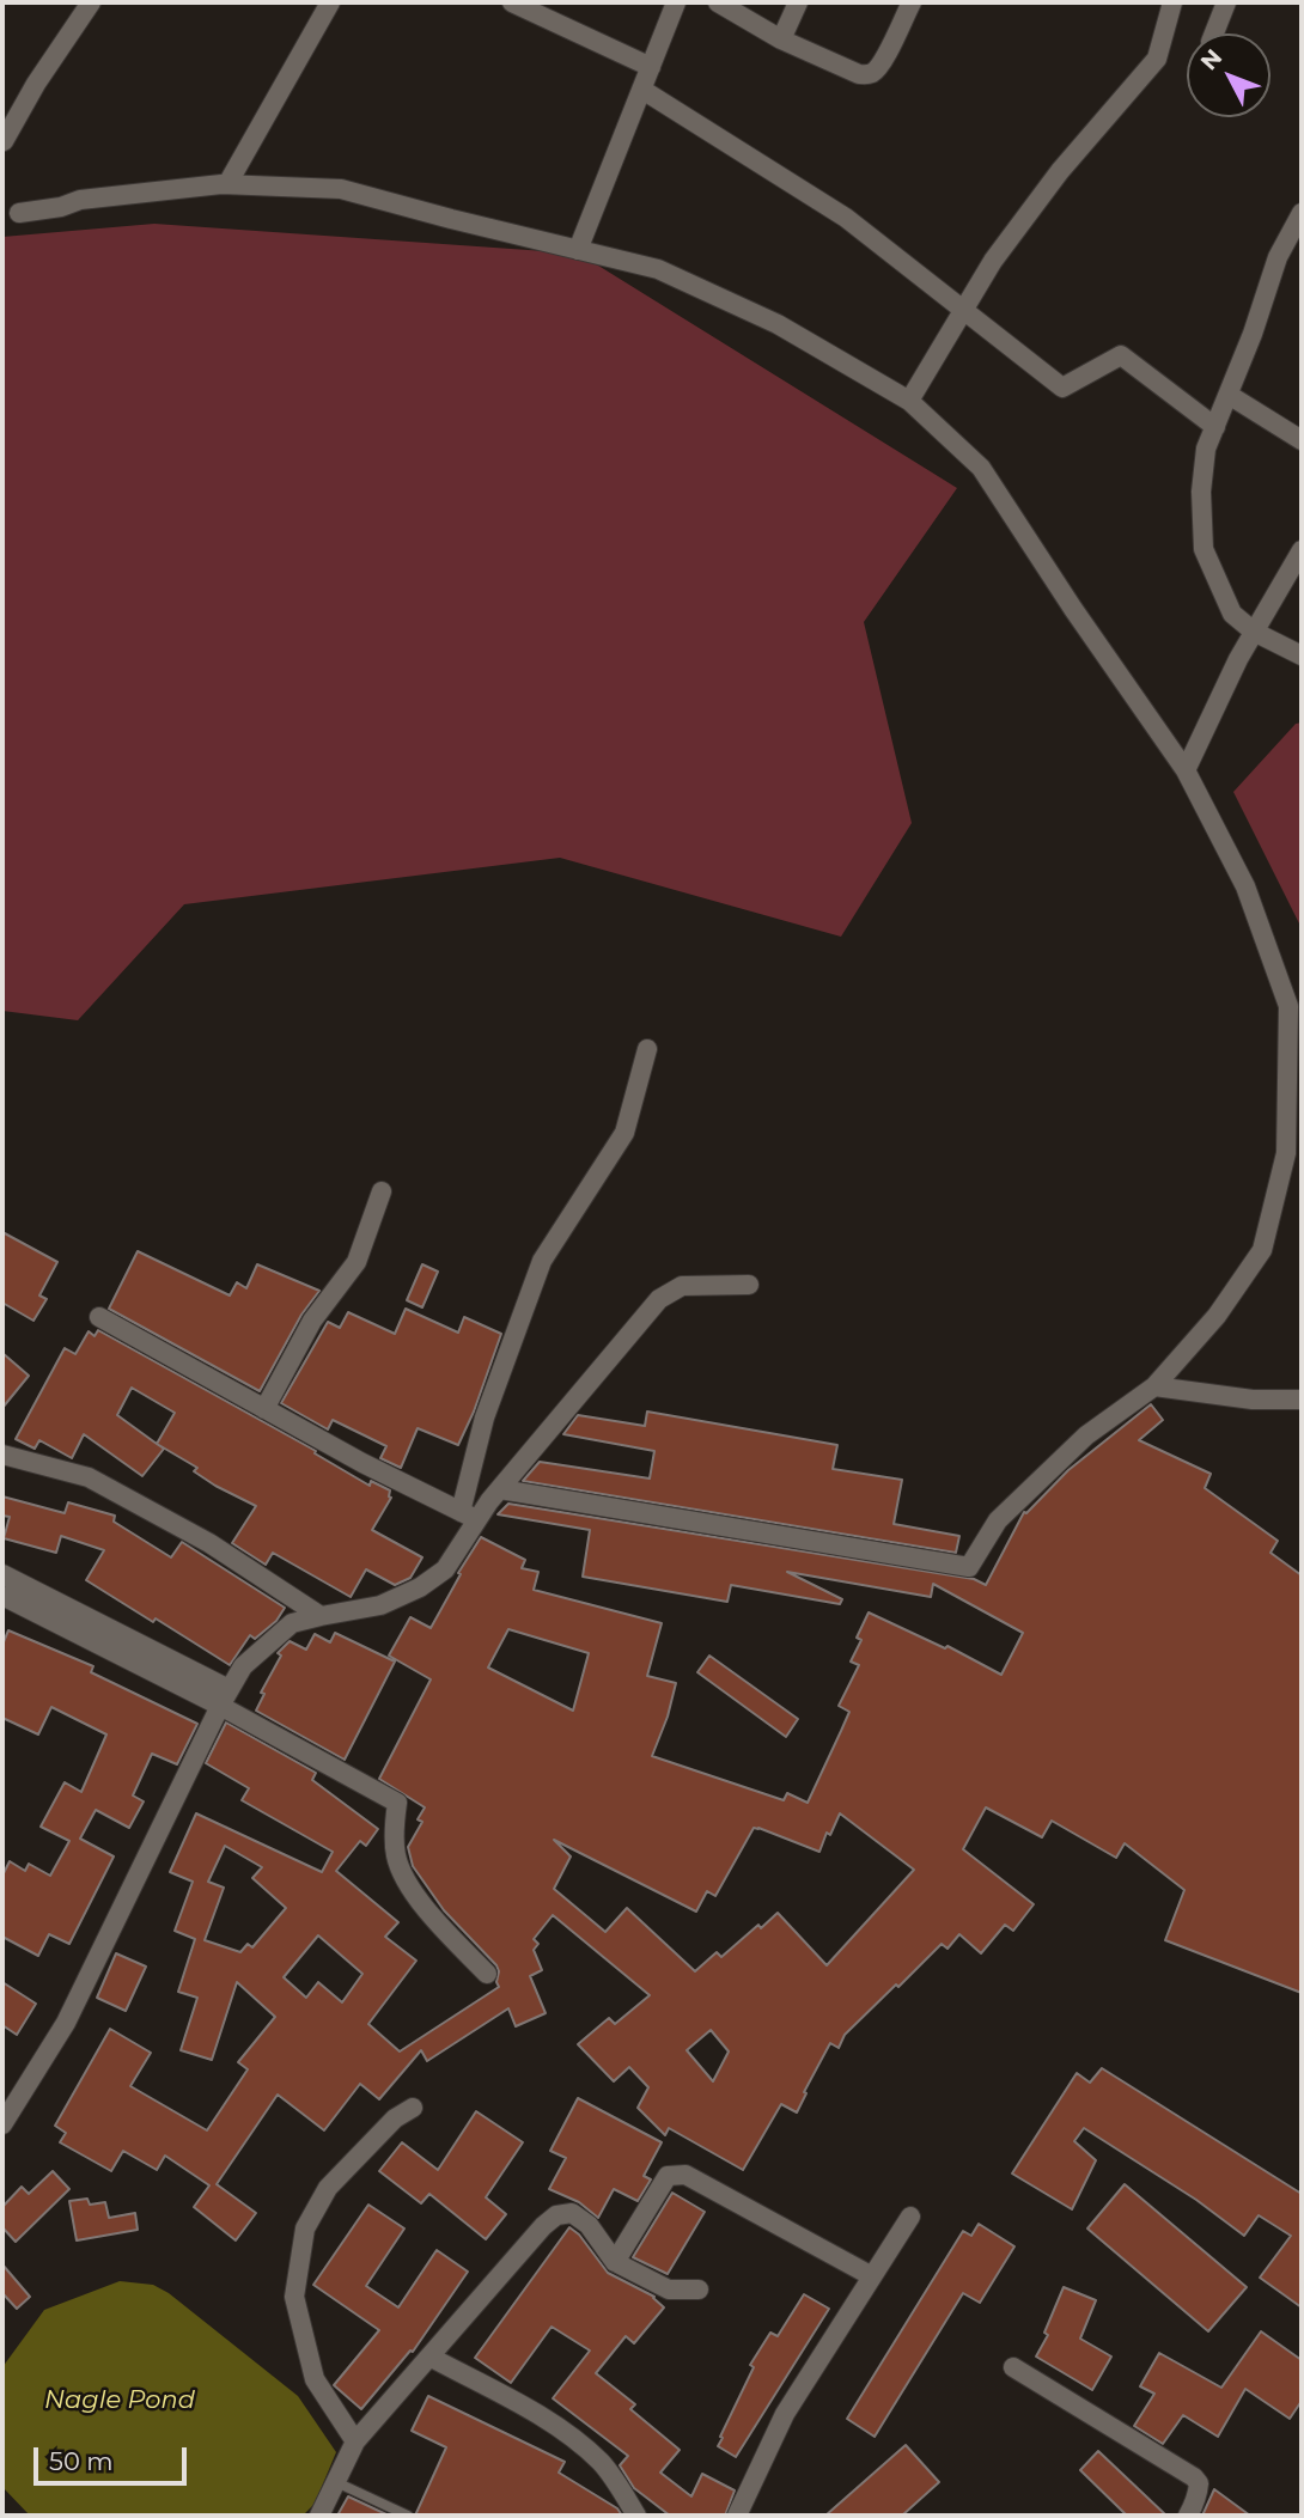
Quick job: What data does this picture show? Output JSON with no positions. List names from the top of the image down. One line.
{"water":["Nagle Pond"],"scale_bar":"50 m","north":"top left"}
